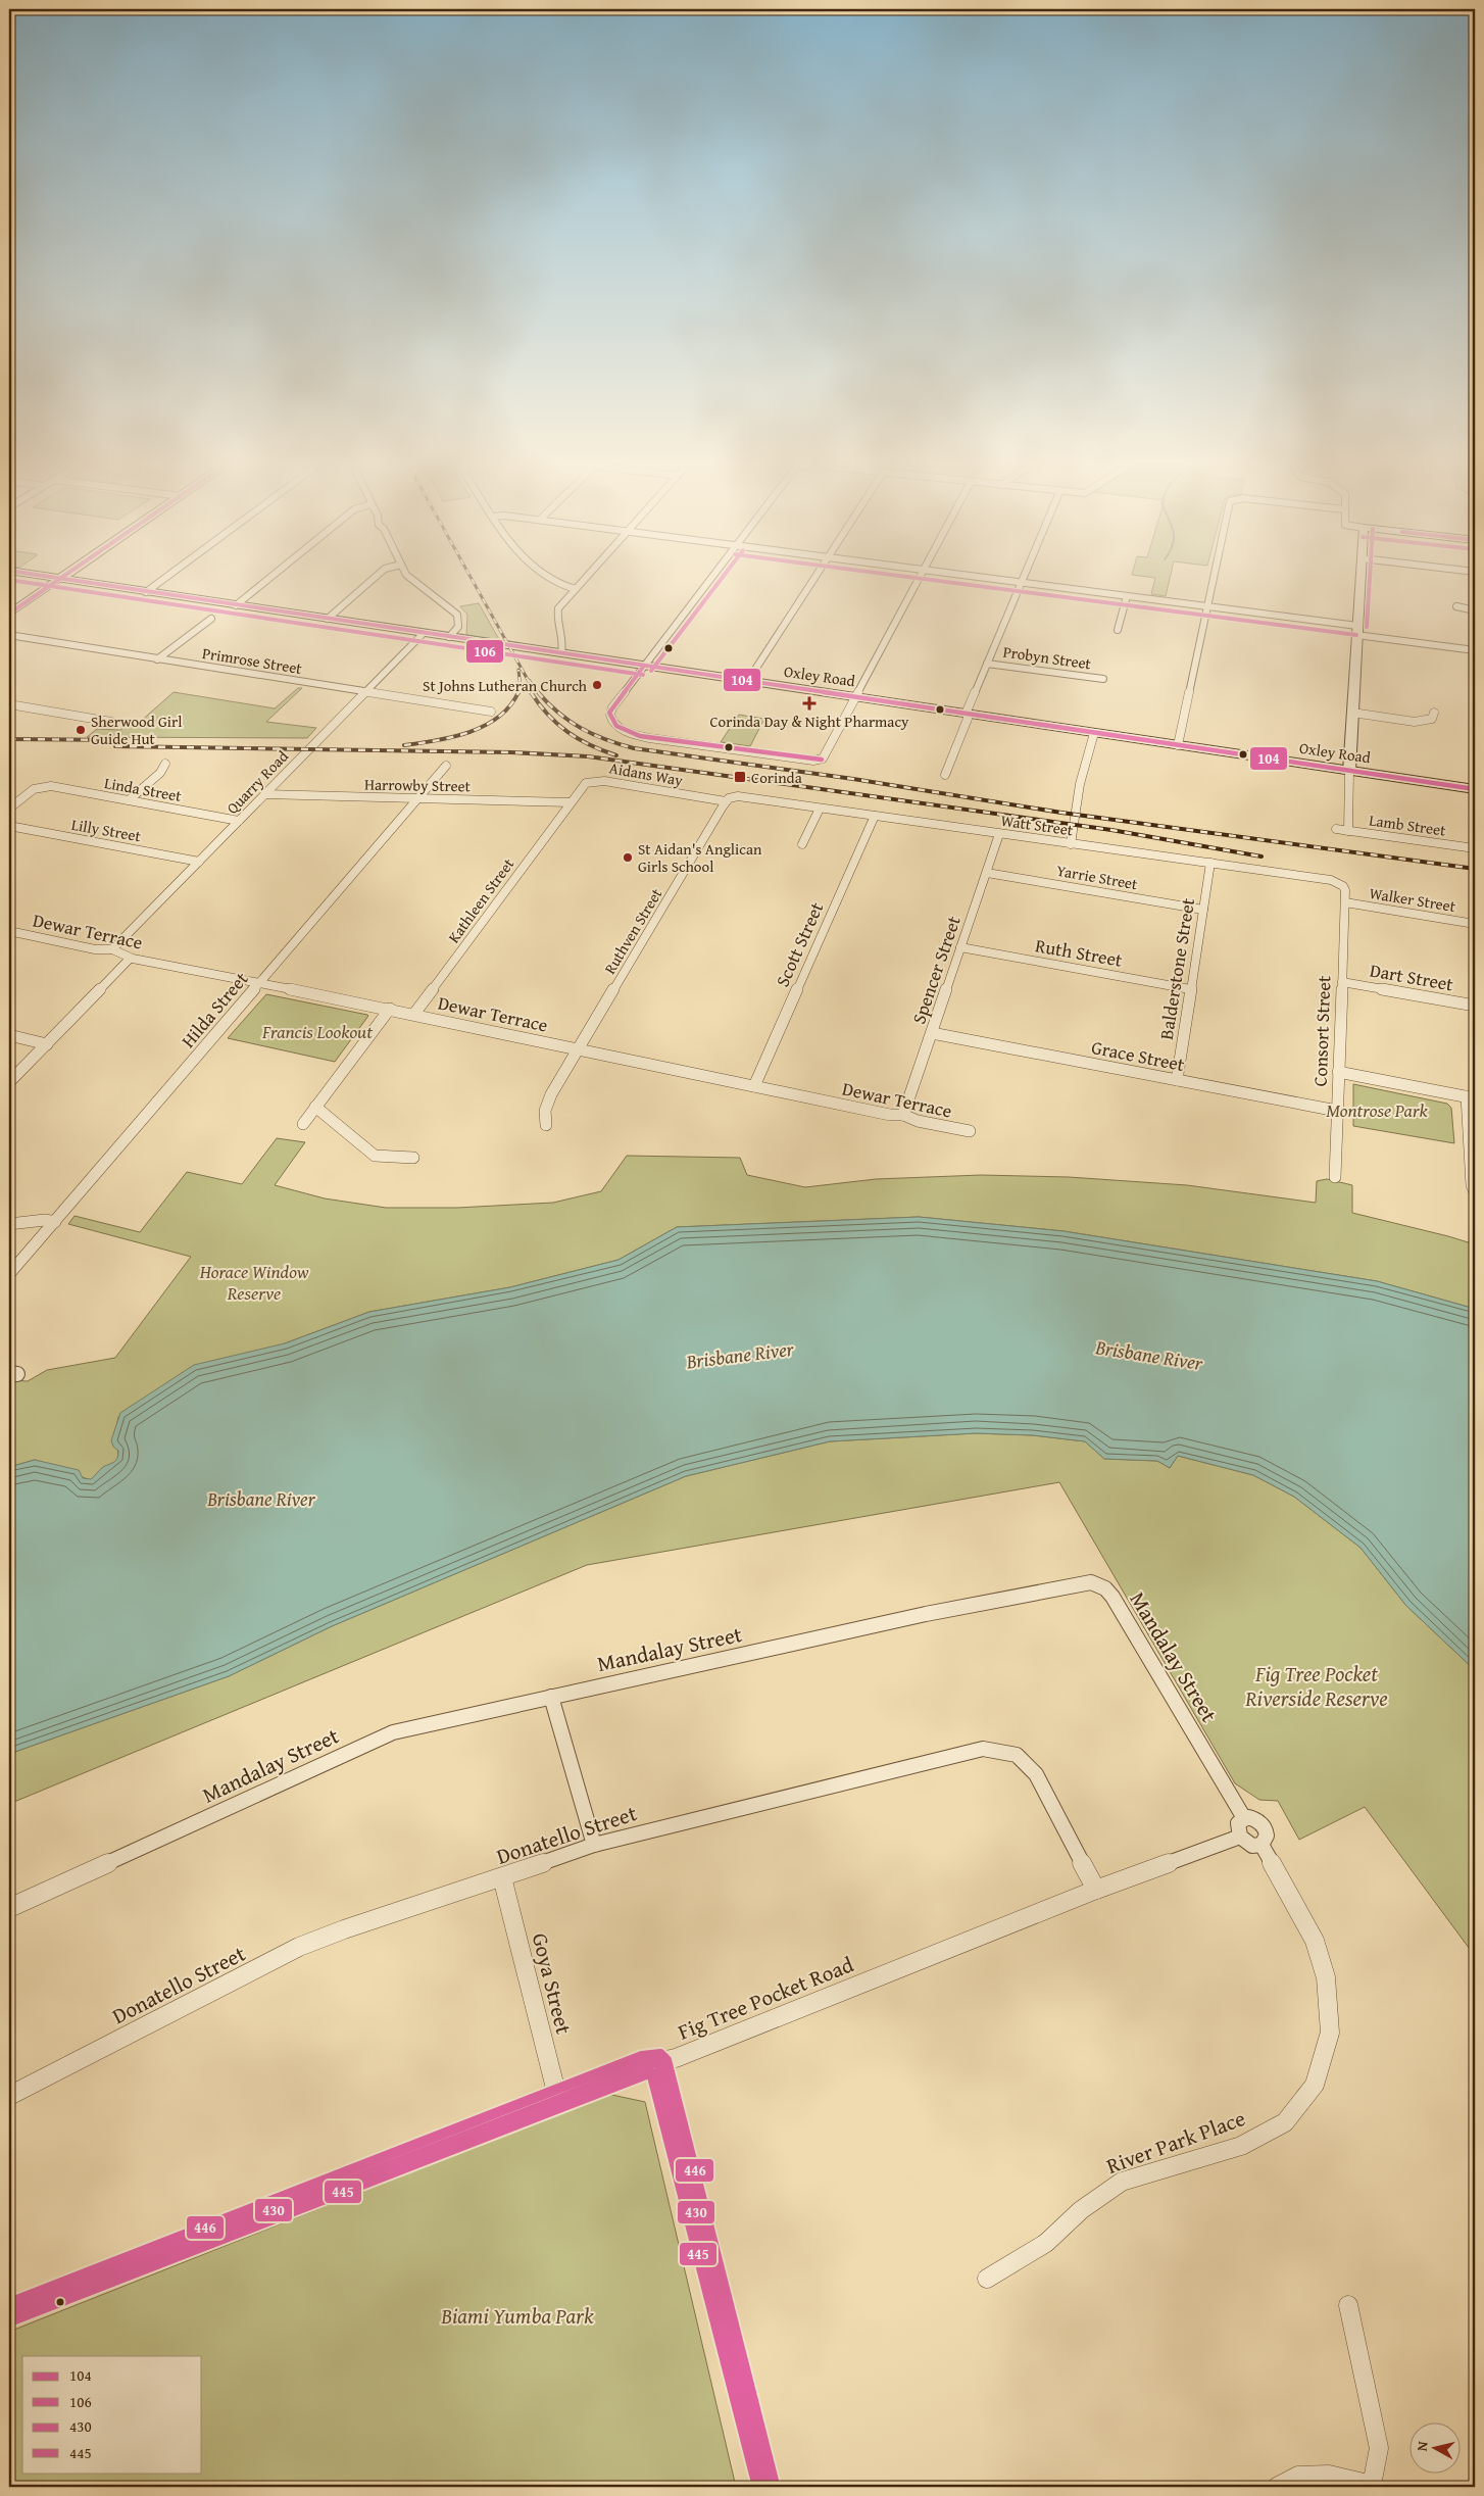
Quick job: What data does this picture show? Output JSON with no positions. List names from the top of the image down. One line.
{"streets":{"main road":["Oxley Road"],"street":["Probyn Street","Primrose Street","Aidans Way","Quarry Road","Harrowby Street","Linda Street","Watt Street","Lamb Street","Lilly Street","Yarrie Street","Walker Street","Kathleen Street","Dewar Terrace","Ruthven Street","Scott Street","Ruth Street","Balderstone Street","Spencer Street","Dart Street","Hilda Street","Consort Street","Grace Street","Mandalay Street","Donatello Street","Goya Street","Fig Tree Pocket Road","River Park Place"]},"crossings":[["Primrose Street","Quarry Road"],["Oxley Road","Quarry Road"],["Aidans Way","Harrowby Street"],["Aidans Way","Watt Street"],["Aidans Way","Kathleen Street"],["Aidans Way","Ruthven Street"],["Quarry Road","Harrowby Street"],["Quarry Road","Linda Street"],["Quarry Road","Lilly Street"],["Quarry Road","Dewar Terrace"],["Harrowby Street","Kathleen Street"],["Harrowby Street","Hilda Street"],["Watt Street","Ruthven Street"],["Watt Street","Scott Street"],["Watt Street","Balderstone Street"],["Watt Street","Spencer Street"],["Watt Street","Consort Street"],["Yarrie Street","Balderstone Street"],["Yarrie Street","Spencer Street"],["Walker Street","Consort Street"],["Kathleen Street","Dewar Terrace"],["Dewar Terrace","Ruthven Street"],["Dewar Terrace","Scott Street"],["Dewar Terrace","Spencer Street"],["Dewar Terrace","Hilda Street"],["Ruth Street","Balderstone Street"],["Ruth Street","Spencer Street"],["Balderstone Street","Grace Street"],["Spencer Street","Grace Street"],["Dart Street","Consort Street"],["Consort Street","Grace Street"],["Mandalay Street","Fig Tree Pocket Road"],["Mandalay Street","River Park Place"],["Donatello Street","Goya Street"],["Donatello Street","Fig Tree Pocket Road"],["Goya Street","Fig Tree Pocket Road"],["Fig Tree Pocket Road","River Park Place"]],"water":["Brisbane River"],"parks":["Francis Lookout","Montrose Park","Horace Window Reserve","Fig Tree Pocket Riverside Reserve","Biami Yumba Park"],"places":{"other":["St Johns Lutheran Church","Sherwood Girl Guide Hut","St Aidan's Anglican Girls School"],"health":["Corinda Day & Night Pharmacy"],"transit":["Corinda"]},"lines":["transit line 104","transit line 106","transit line 446","transit line 430","transit line 445"],"legend":["104","106","430","445"],"north":"left"}
